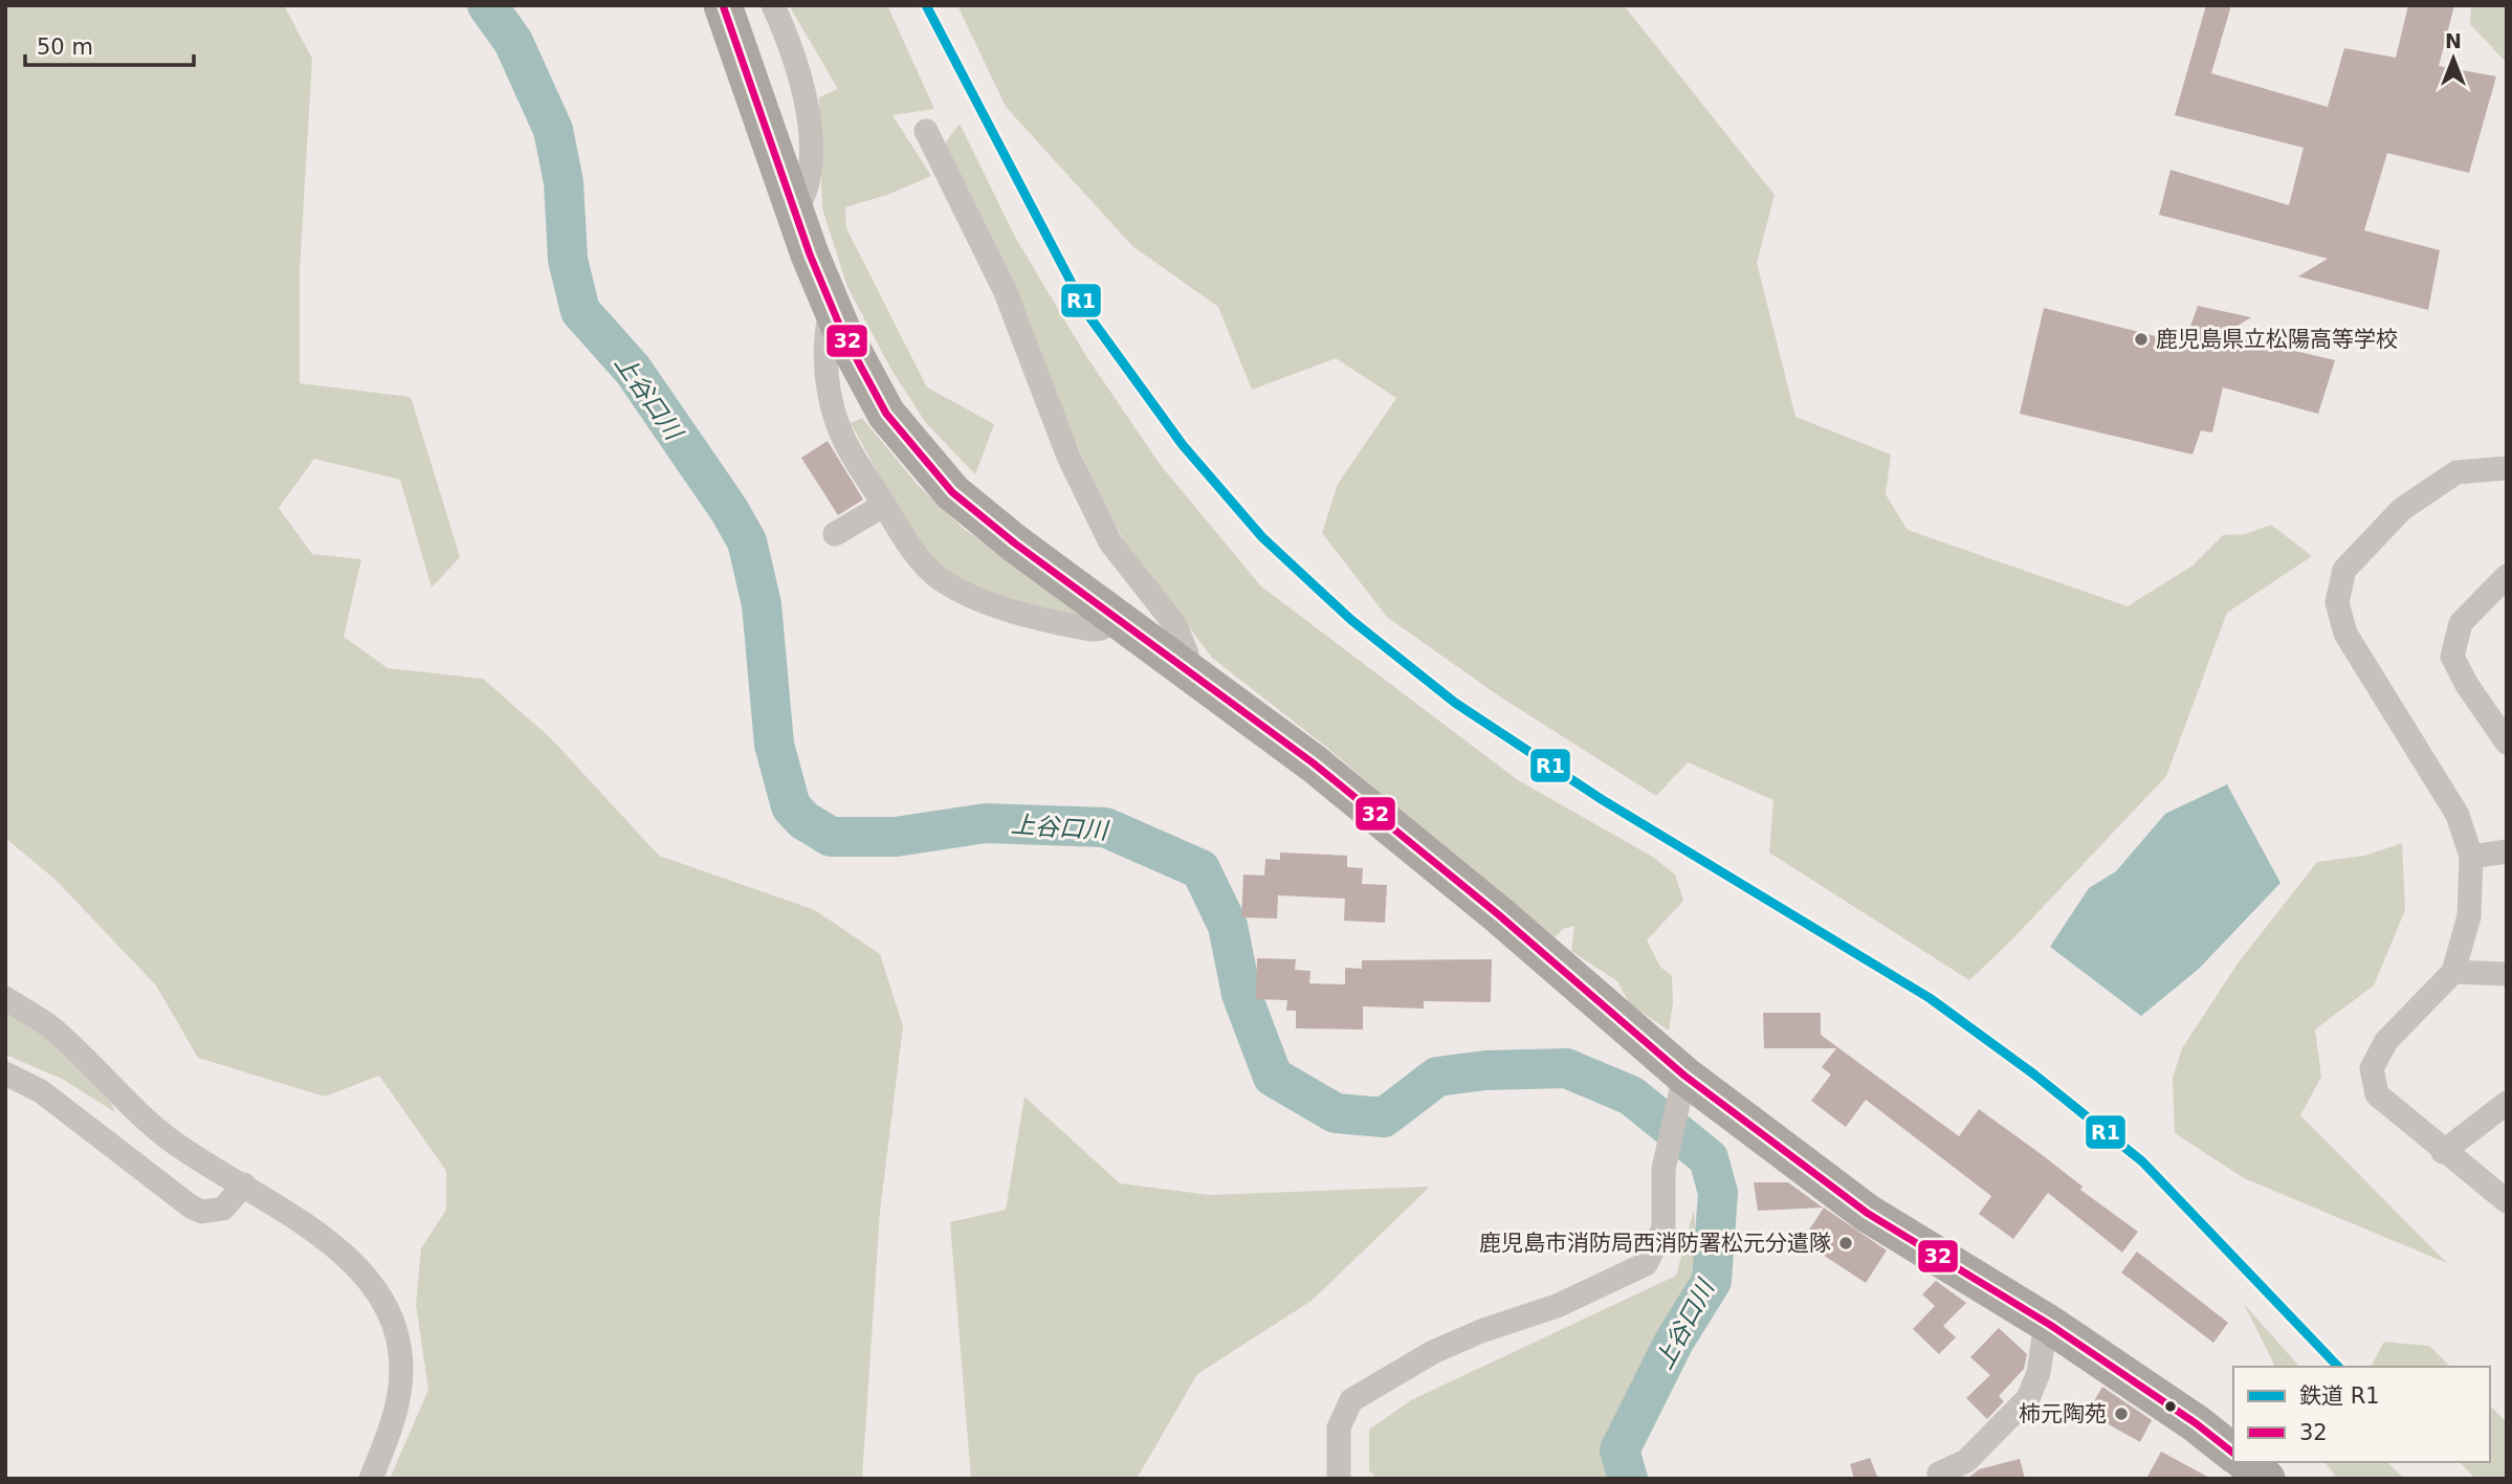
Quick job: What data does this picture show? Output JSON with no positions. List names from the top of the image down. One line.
{"water":["上谷口川"],"places":["鹿児島県立松陽高等学校","鹿児島市消防局西消防署松元分遣隊","柿元陶苑"],"lines":["rail line R1","transit line 32"],"legend":["鉄道 R1","32"],"scale_bar":"50 m","north":"top"}
